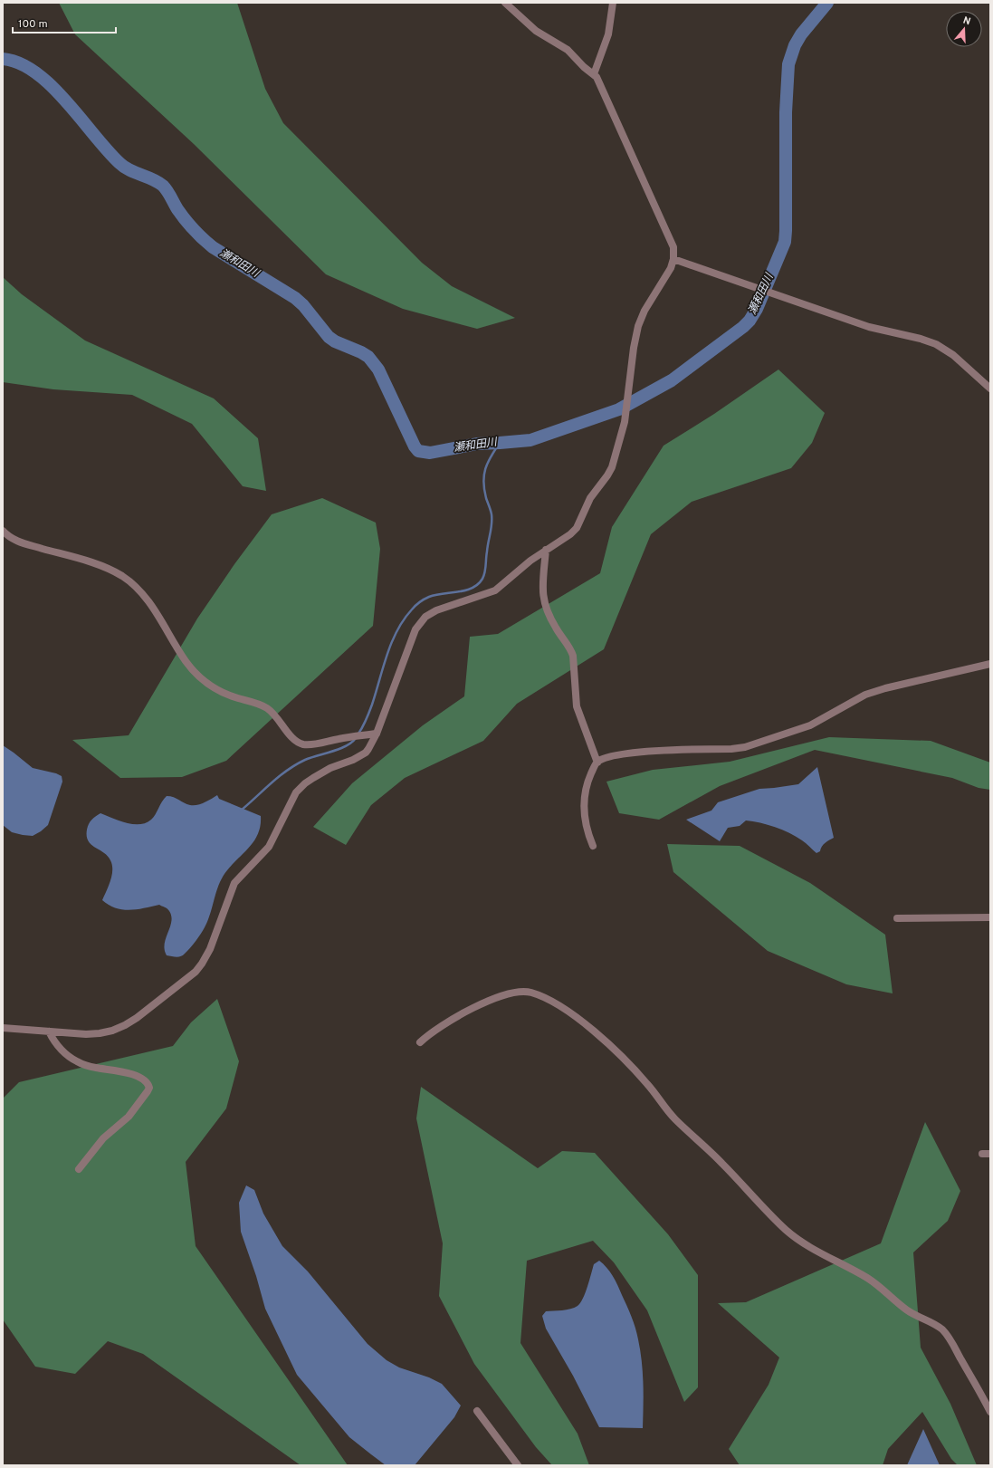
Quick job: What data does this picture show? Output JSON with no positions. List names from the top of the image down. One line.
{"water":["瀬和田川"],"scale_bar":"100 m","north":"top"}
